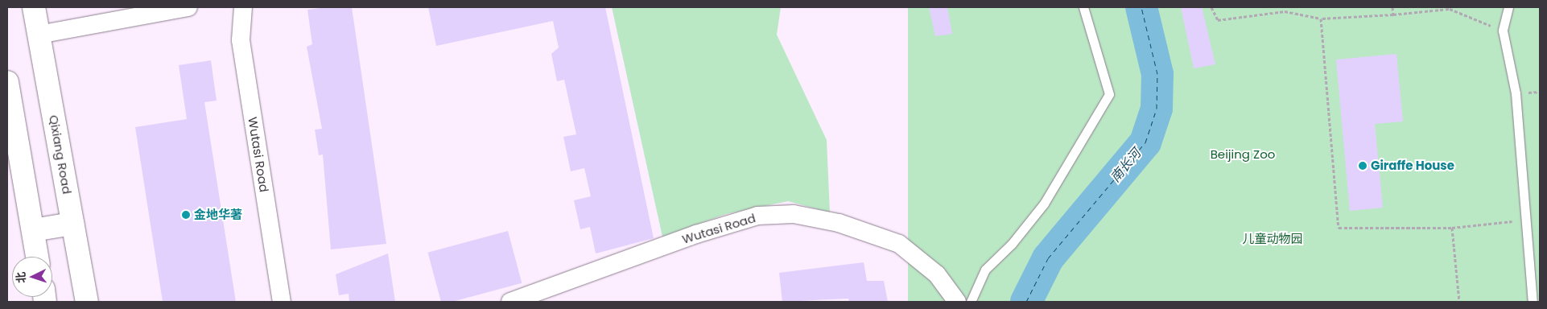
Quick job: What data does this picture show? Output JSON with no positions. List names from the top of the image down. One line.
{"streets":{"street":["Qixiang Road","Wutasi Road"]},"water":["南长河"],"parks":["Beijing Zoo","儿童动物园"],"places":["Giraffe House","金地华著"],"north":"left"}
